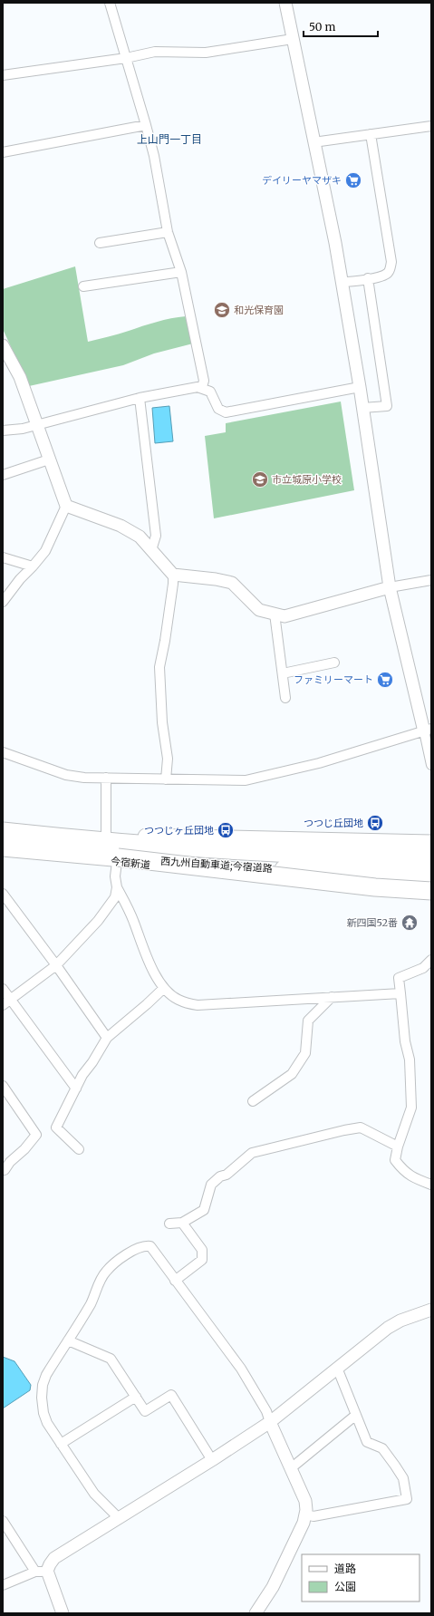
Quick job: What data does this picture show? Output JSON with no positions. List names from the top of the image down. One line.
{"streets":{"highway":["今宿新道","西九州自動車道;今宿道路"]},"crossings":[["今宿新道","西九州自動車道;今宿道路"]],"districts":["上山門一丁目"],"places":{"supermarket":["デイリーヤマザキ","ファミリーマート"],"school or university":["和光保育園","市立城原小学校"],"bus stop":["つつじ丘団地","つつじヶ丘団地"],"temple":["新四国52番"]},"legend":["道路","公園"],"scale_bar":"50 m"}
